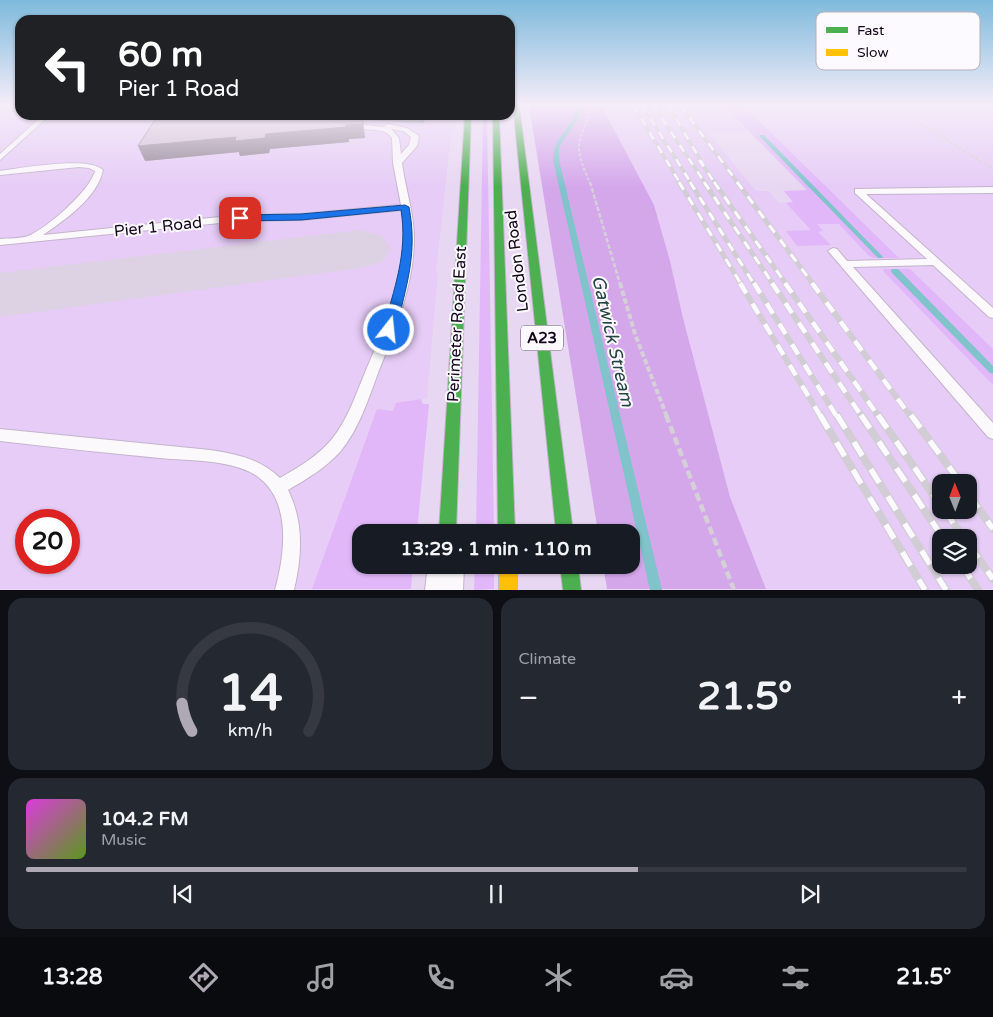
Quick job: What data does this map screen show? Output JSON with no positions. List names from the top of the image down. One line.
{"streets":{"main road":["London Road","Perimeter Road East","A23"],"lane":["Pier 1 Road"]},"water":["Gatwick Stream"],"legend":["Fast","Slow"],"north":"top","page":{"turn":["60 m","Pier 1 Road"],"limit":"20","trip":"13:29 · 1 min · 110 m","tile":"Climate","heat":["−","21.5°","+"],"song":["104.2 FM","Music"],"tabs":["13:28","21.5°"],"gauge":["14","km/h"]}}
